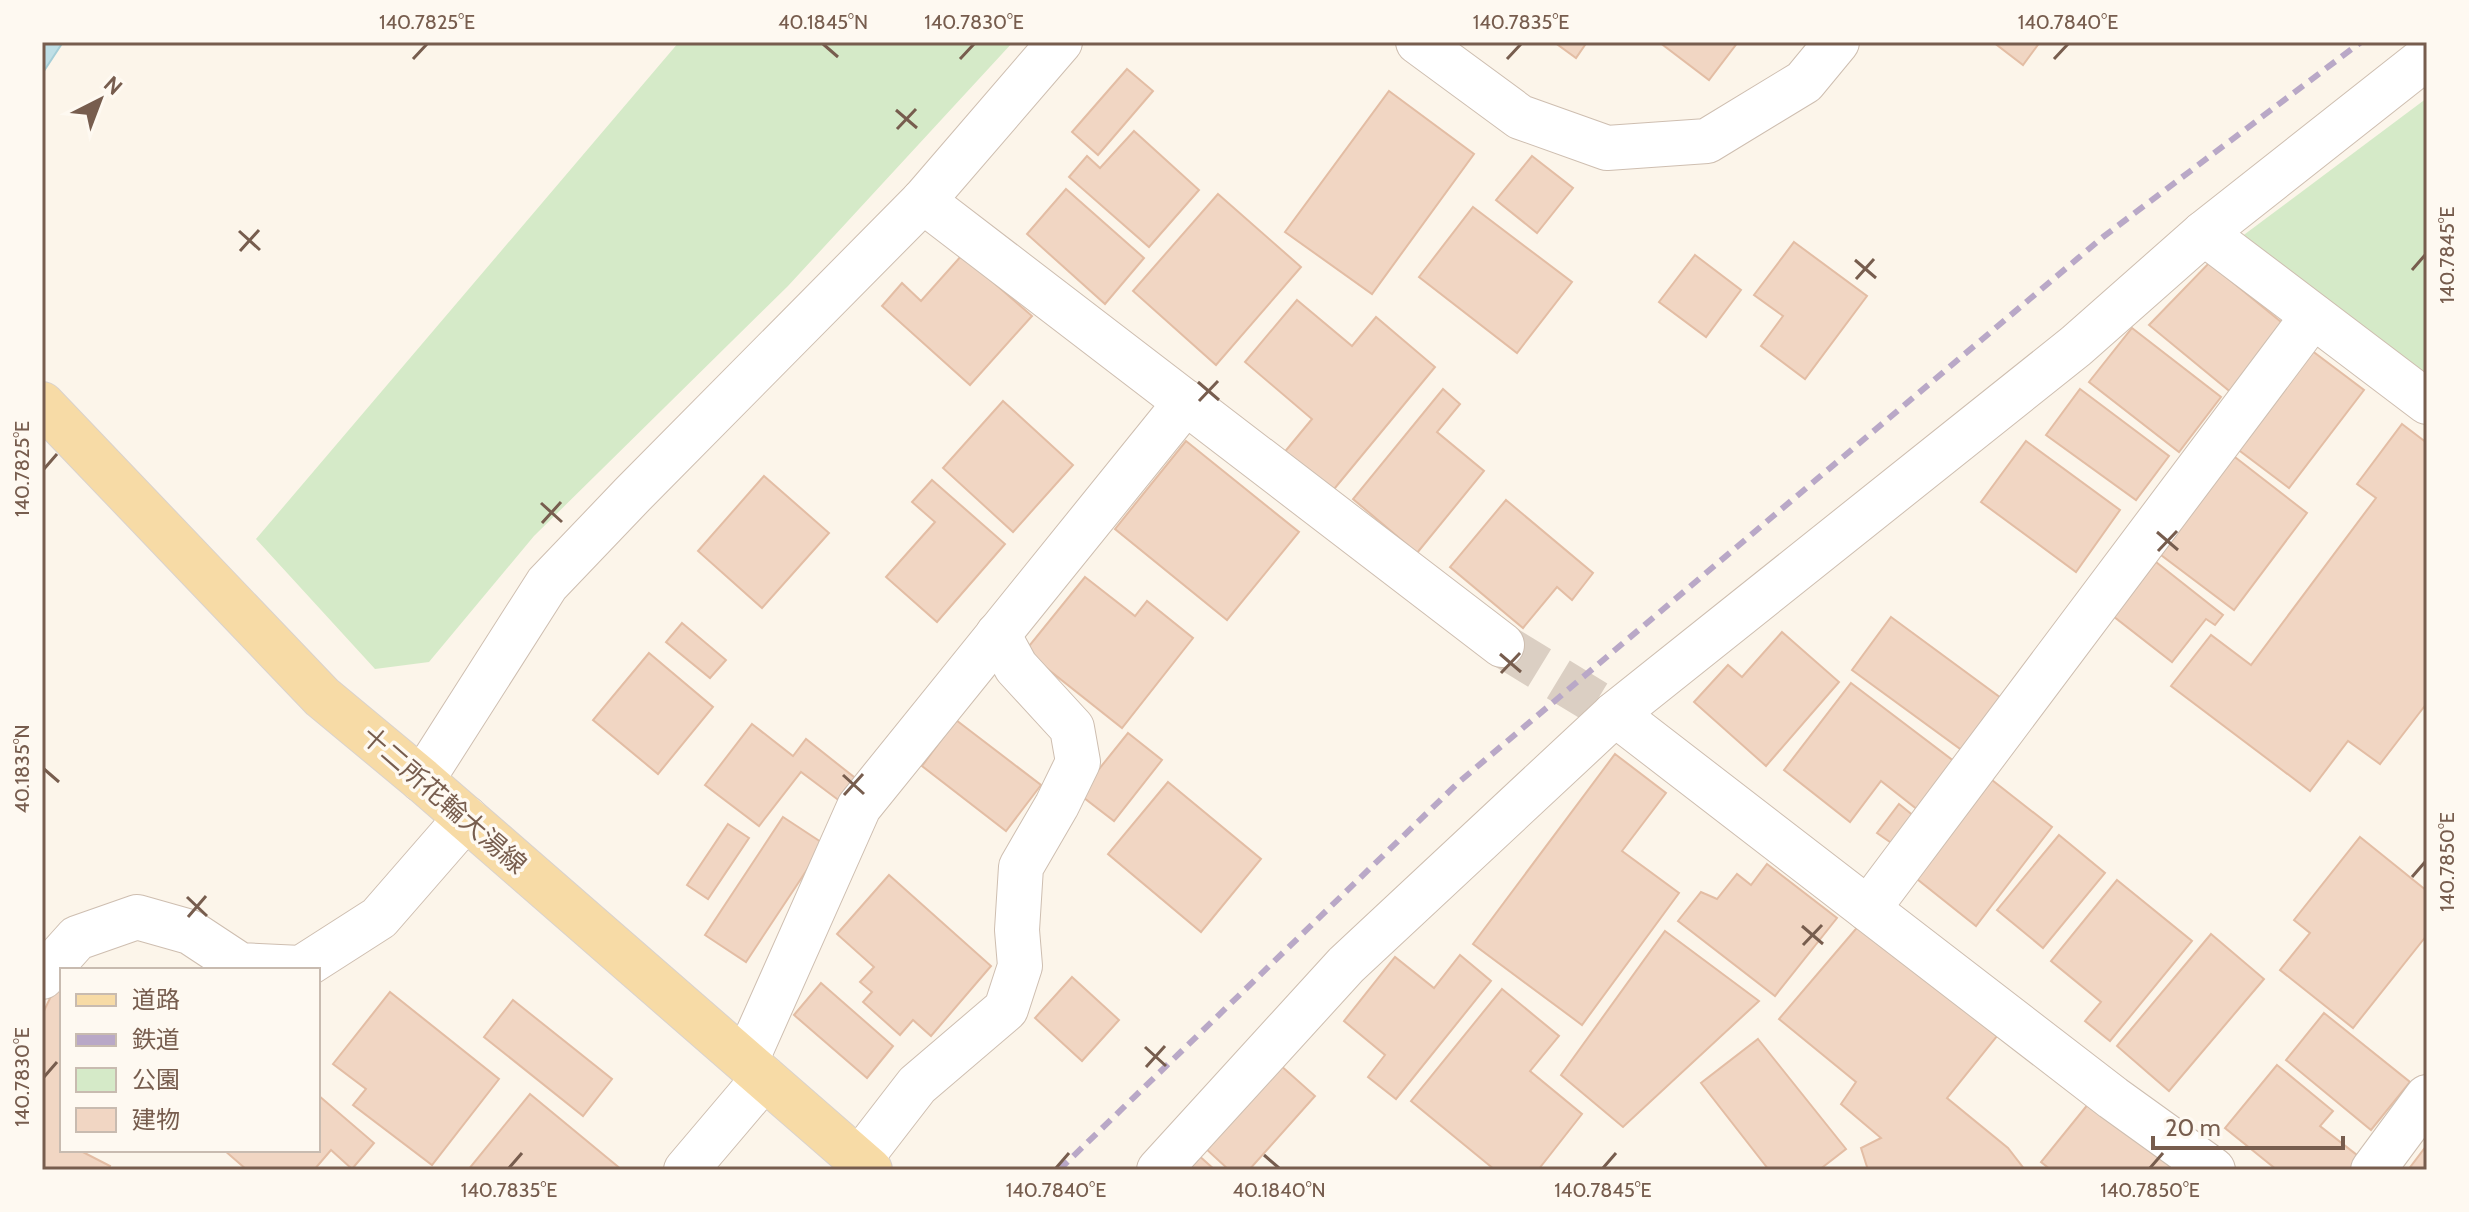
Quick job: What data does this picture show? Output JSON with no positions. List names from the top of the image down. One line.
{"streets":{"main road":["十二所花輪大湯線"]},"legend":["道路","鉄道","公園","建物"],"scale_bar":"20 m","north":"top right","coordinates":["140.7825°E","40.1845°N","140.7830°E","140.7835°E","140.7840°E","140.7845°E","40.1835°N","140.7850°E","40.1840°N"]}
